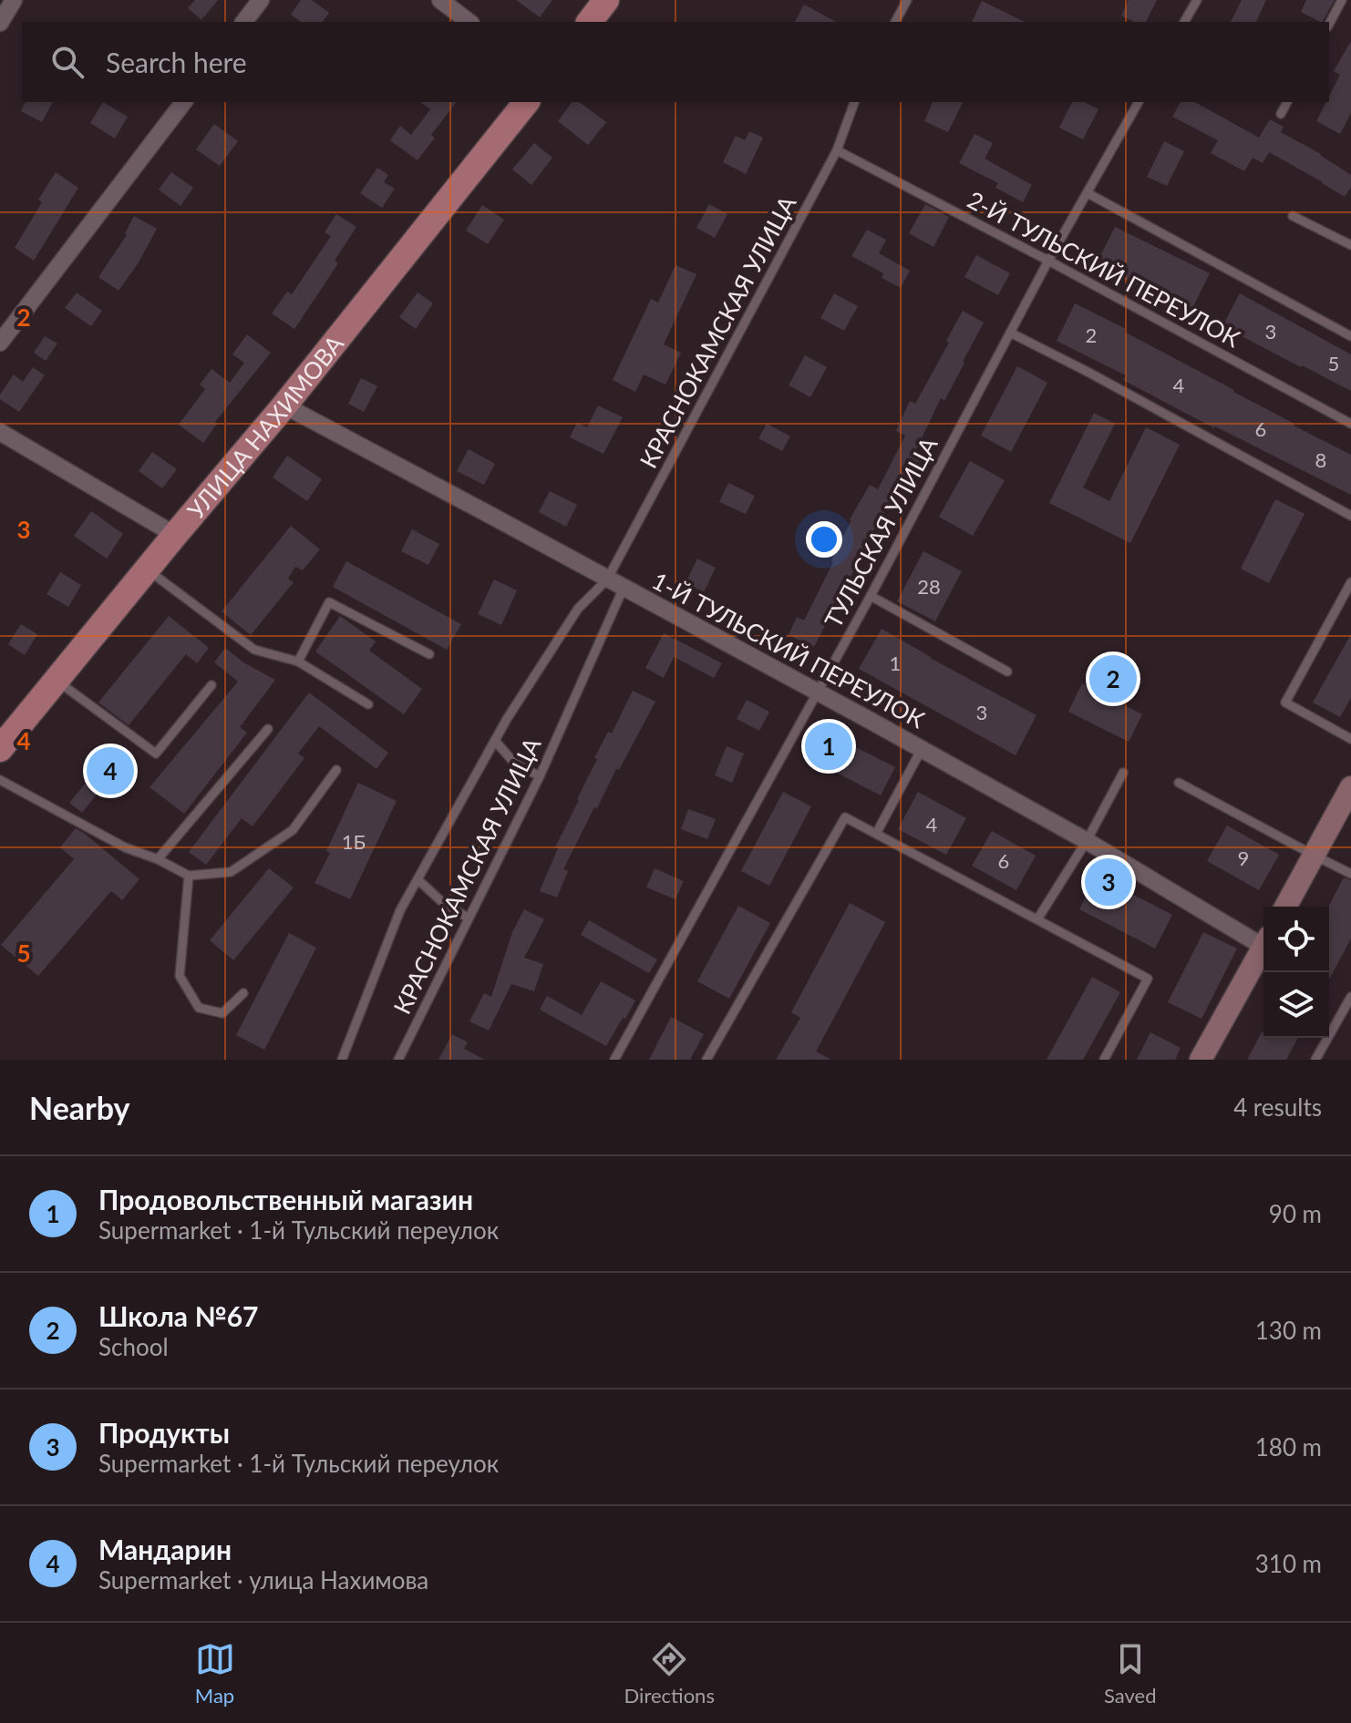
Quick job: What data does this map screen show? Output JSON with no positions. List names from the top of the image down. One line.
{"streets":{"main road":["УЛИЦА НАХИМОВА"],"street":["1-Й ТУЛЬСКИЙ ПЕРЕУЛОК"],"lane":["2-Й ТУЛЬСКИЙ ПЕРЕУЛОК","КРАСНОКАМСКАЯ УЛИЦА","ТУЛЬСКАЯ УЛИЦА"]},"crossings":[["2-Й ТУЛЬСКИЙ ПЕРЕУЛОК","КРАСНОКАМСКАЯ УЛИЦА"],["2-Й ТУЛЬСКИЙ ПЕРЕУЛОК","ТУЛЬСКАЯ УЛИЦА"],["КРАСНОКАМСКАЯ УЛИЦА","1-Й ТУЛЬСКИЙ ПЕРЕУЛОК"],["УЛИЦА НАХИМОВА","1-Й ТУЛЬСКИЙ ПЕРЕУЛОК"],["ТУЛЬСКАЯ УЛИЦА","1-Й ТУЛЬСКИЙ ПЕРЕУЛОК"]],"house_numbers":["3","2","5","4","6","8","28","1","3","4","1Б","9","6"],"page":{"search":"Search here","pins":["2","1","4","3"],"heading":["Nearby","4 results"],"list":[{"mark":"1","name":"Продовольственный магазин","note":"Supermarket · 1-й Тульский переулок","value":"90 m"},{"mark":"2","name":"Школа №67","note":"School","value":"130 m"},{"mark":"3","name":"Продукты","note":"Supermarket · 1-й Тульский переулок","value":"180 m"},{"mark":"4","name":"Мандарин","note":"Supermarket · улица Нахимова","value":"310 m"}],"nav":["Map","Directions","Saved"]},"grid":{"rows":["2","3","4","5"]}}
